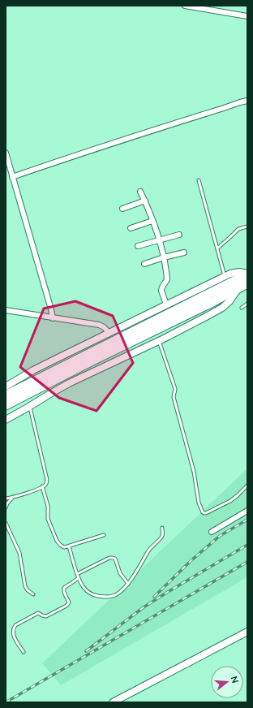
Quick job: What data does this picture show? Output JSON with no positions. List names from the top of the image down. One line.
{"north":"right"}
